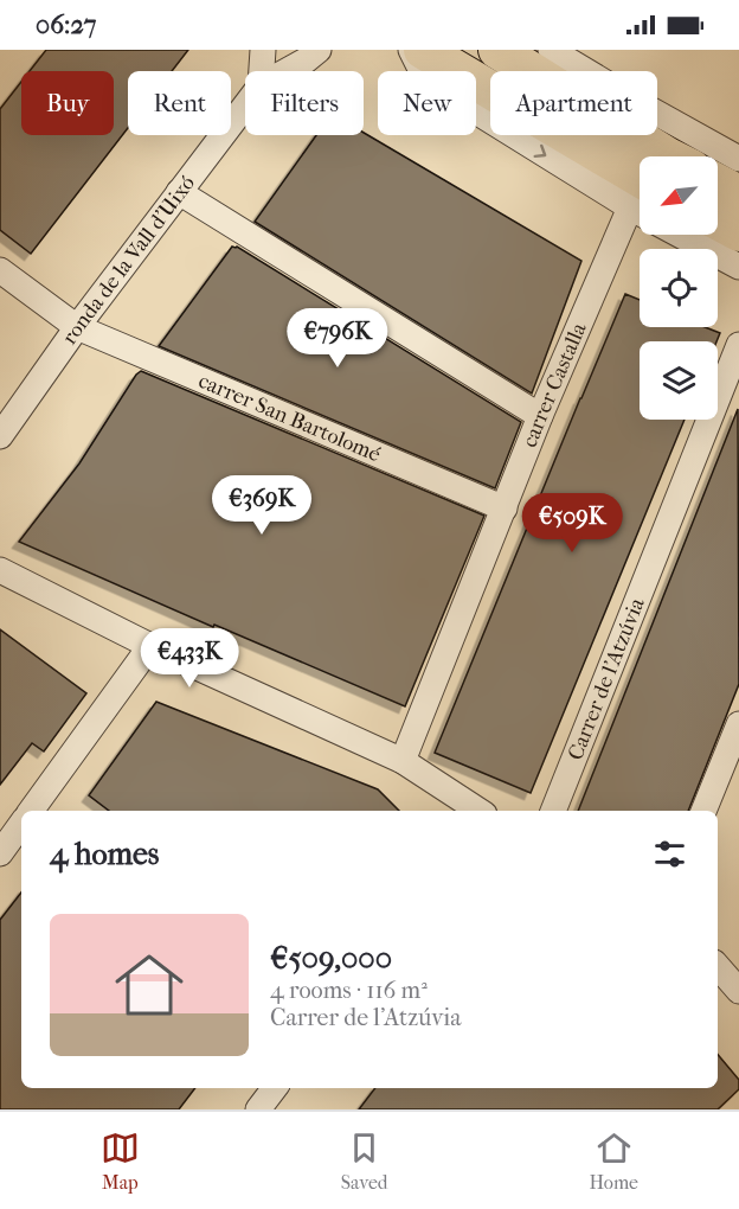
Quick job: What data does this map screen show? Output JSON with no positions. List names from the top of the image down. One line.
{"streets":{"street":["ronda de la Vall d'Uixó","carrer Castalla","carrer San Bartolomé","Carrer de l'Atzúvia"]},"crossings":[["ronda de la Vall d'Uixó","carrer San Bartolomé"],["carrer Castalla","carrer San Bartolomé"]],"north":"bottom left","page":{"status":"06:27","chip":["Buy","Rent","Filters","New","Apartment"],"price":["€796K","€369K","€509K","€433K"],"heading":"4 homes","list":[{"name":"€509,000","note":"4 rooms · 116 m² · Carrer de l'Atzúvia"}],"tabs":["Map","Saved","Home"]}}
